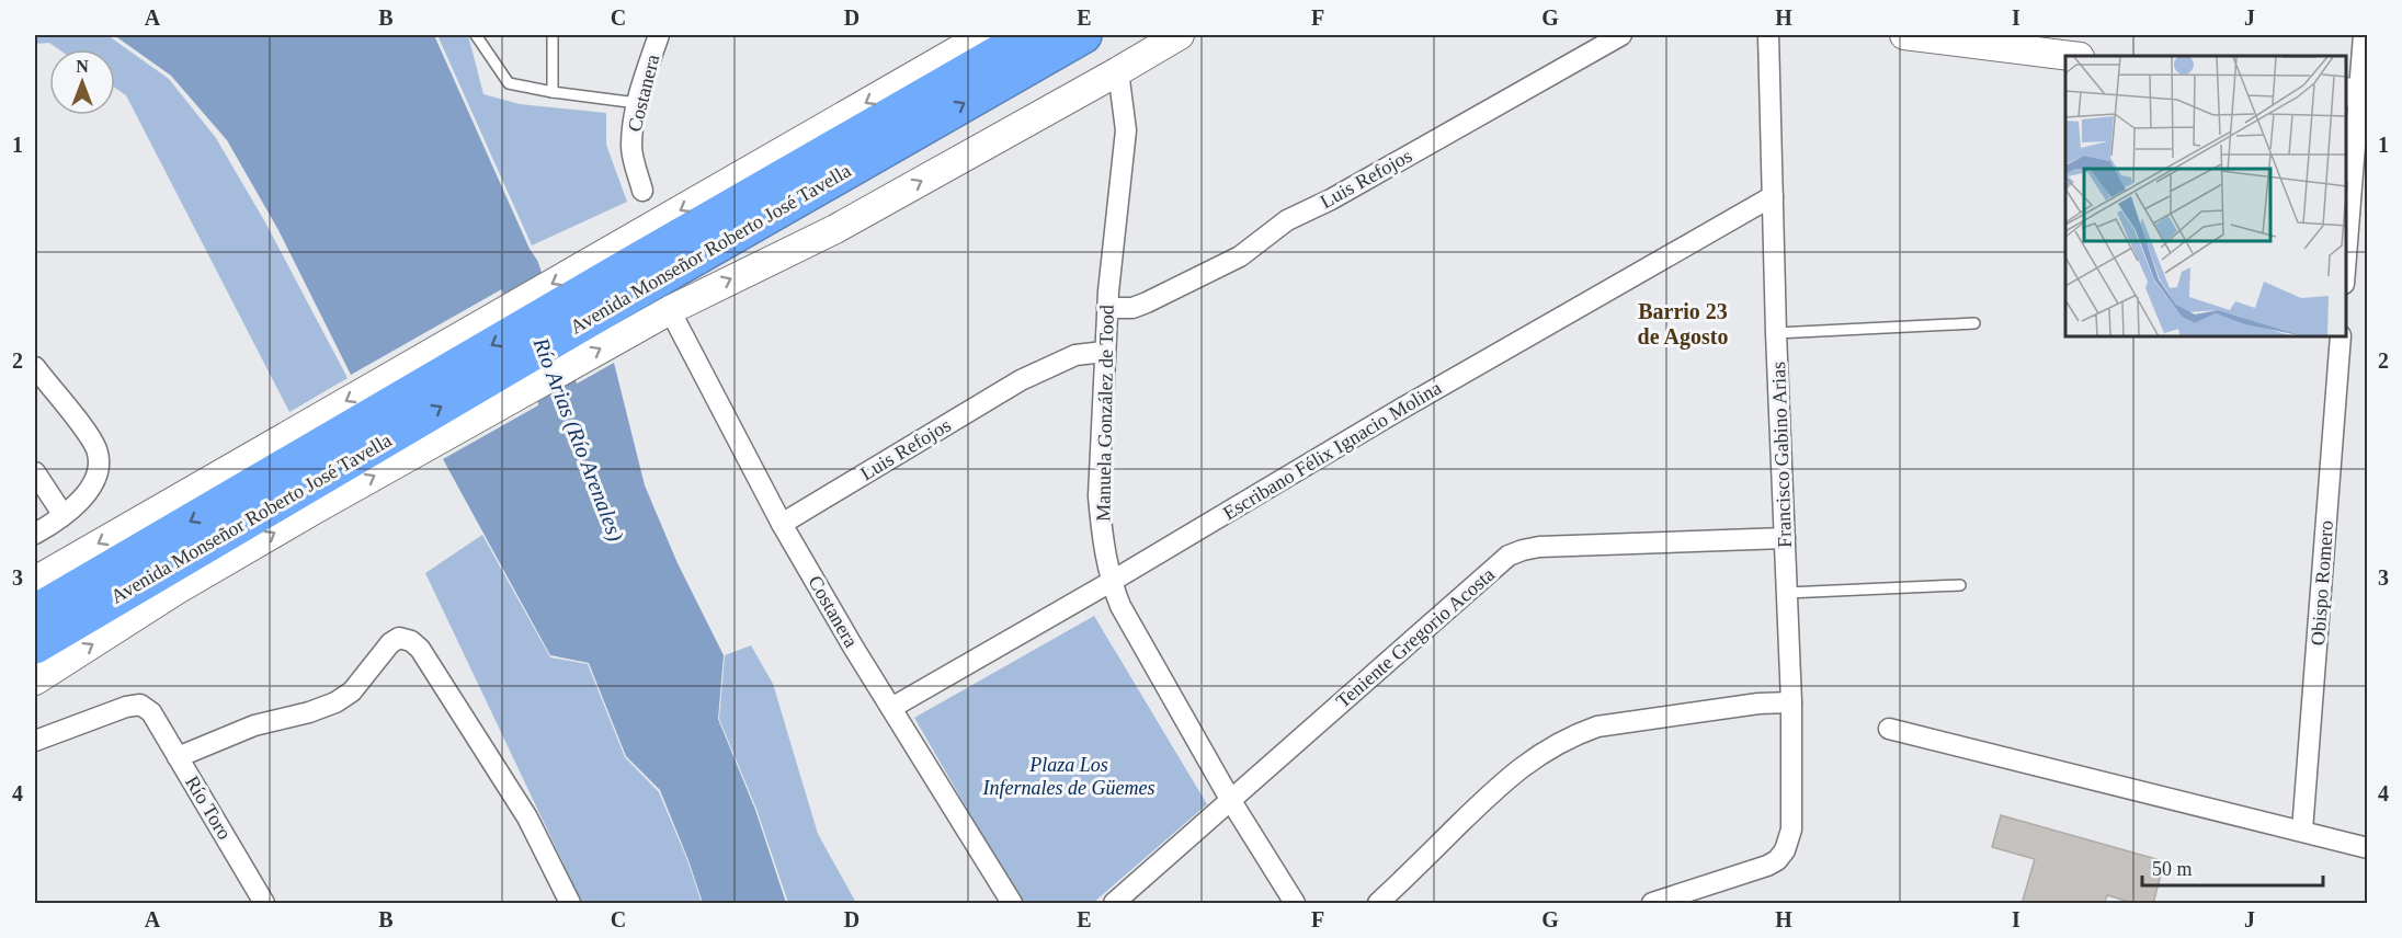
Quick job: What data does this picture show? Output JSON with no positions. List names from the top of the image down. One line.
{"streets":{"highway":["Avenida Monseñor Roberto José Tavella"],"street":["Costanera","Luis Refojos","Manuela González de Tood","Escribano Félix Ignacio Molina","Francisco Gabino Arias","Obispo Romero","Teniente Gregorio Acosta","Río Toro"]},"crossings":[["Costanera","Luis Refojos"],["Costanera","Avenida Monseñor Roberto José Tavella"],["Costanera","Escribano Félix Ignacio Molina"],["Luis Refojos","Manuela González de Tood"],["Manuela González de Tood","Escribano Félix Ignacio Molina"],["Manuela González de Tood","Teniente Gregorio Acosta"],["Escribano Félix Ignacio Molina","Francisco Gabino Arias"],["Francisco Gabino Arias","Teniente Gregorio Acosta"]],"districts":["Barrio 23 de Agosto"],"water":["Río Arias (Río Arenales)"],"parks":["Plaza Los Infernales de Güemes"],"scale_bar":"50 m","north":"top","grid":{"columns":["A","B","C","D","E","F","G","H","I","J"],"rows":["1","2","3","4"]}}
